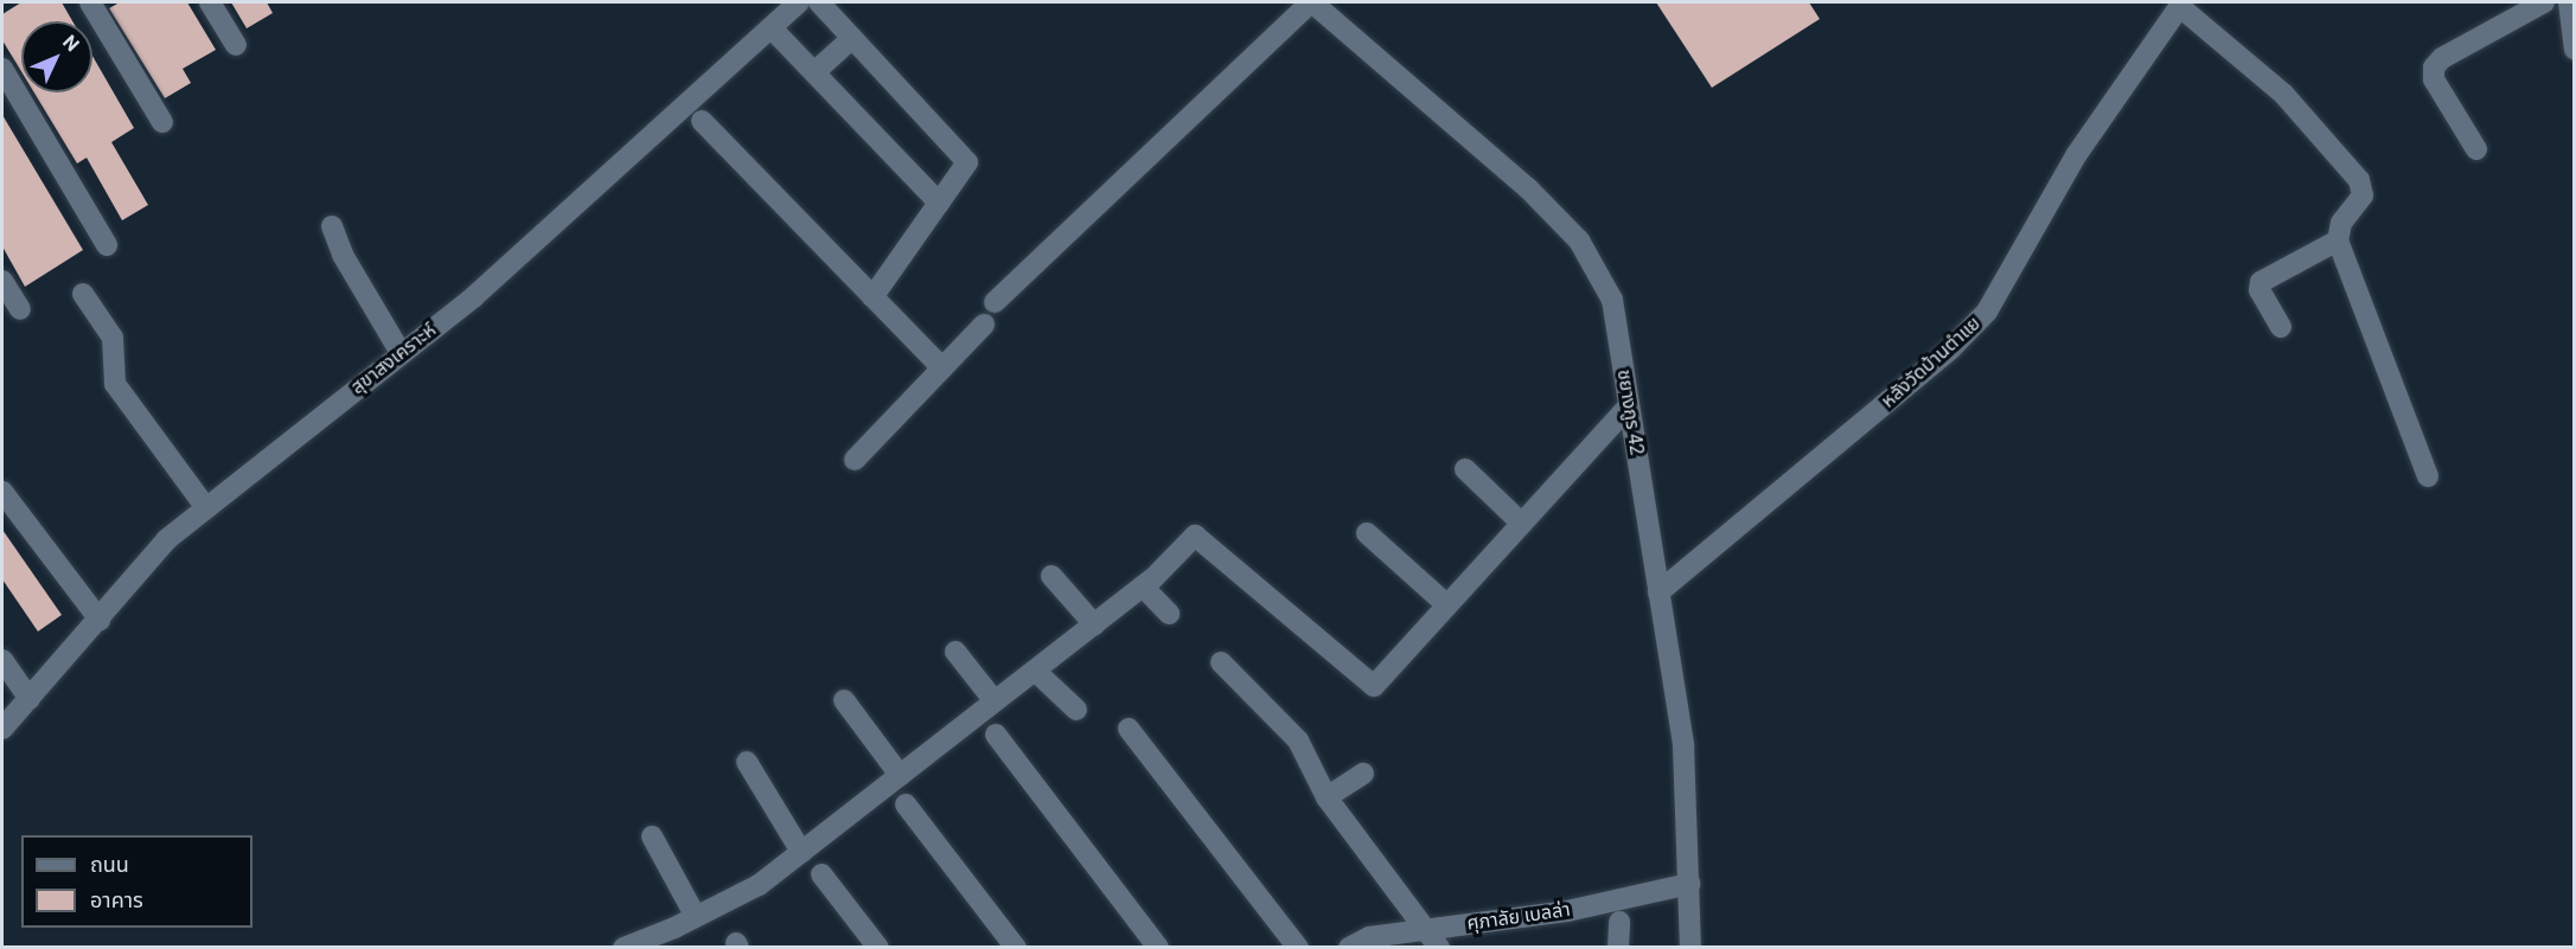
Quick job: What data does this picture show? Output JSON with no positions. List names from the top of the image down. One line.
{"streets":{"street":["สุขาสงเคราะห์","หลังวัดบ้านตำแย","ชยางกูร 42","ศุภาลัย เบลล่า"]},"crossings":[["หลังวัดบ้านตำแย","ชยางกูร 42"],["ชยางกูร 42","ศุภาลัย เบลล่า"]],"legend":["ถนน","อาคาร"],"north":"top right"}
